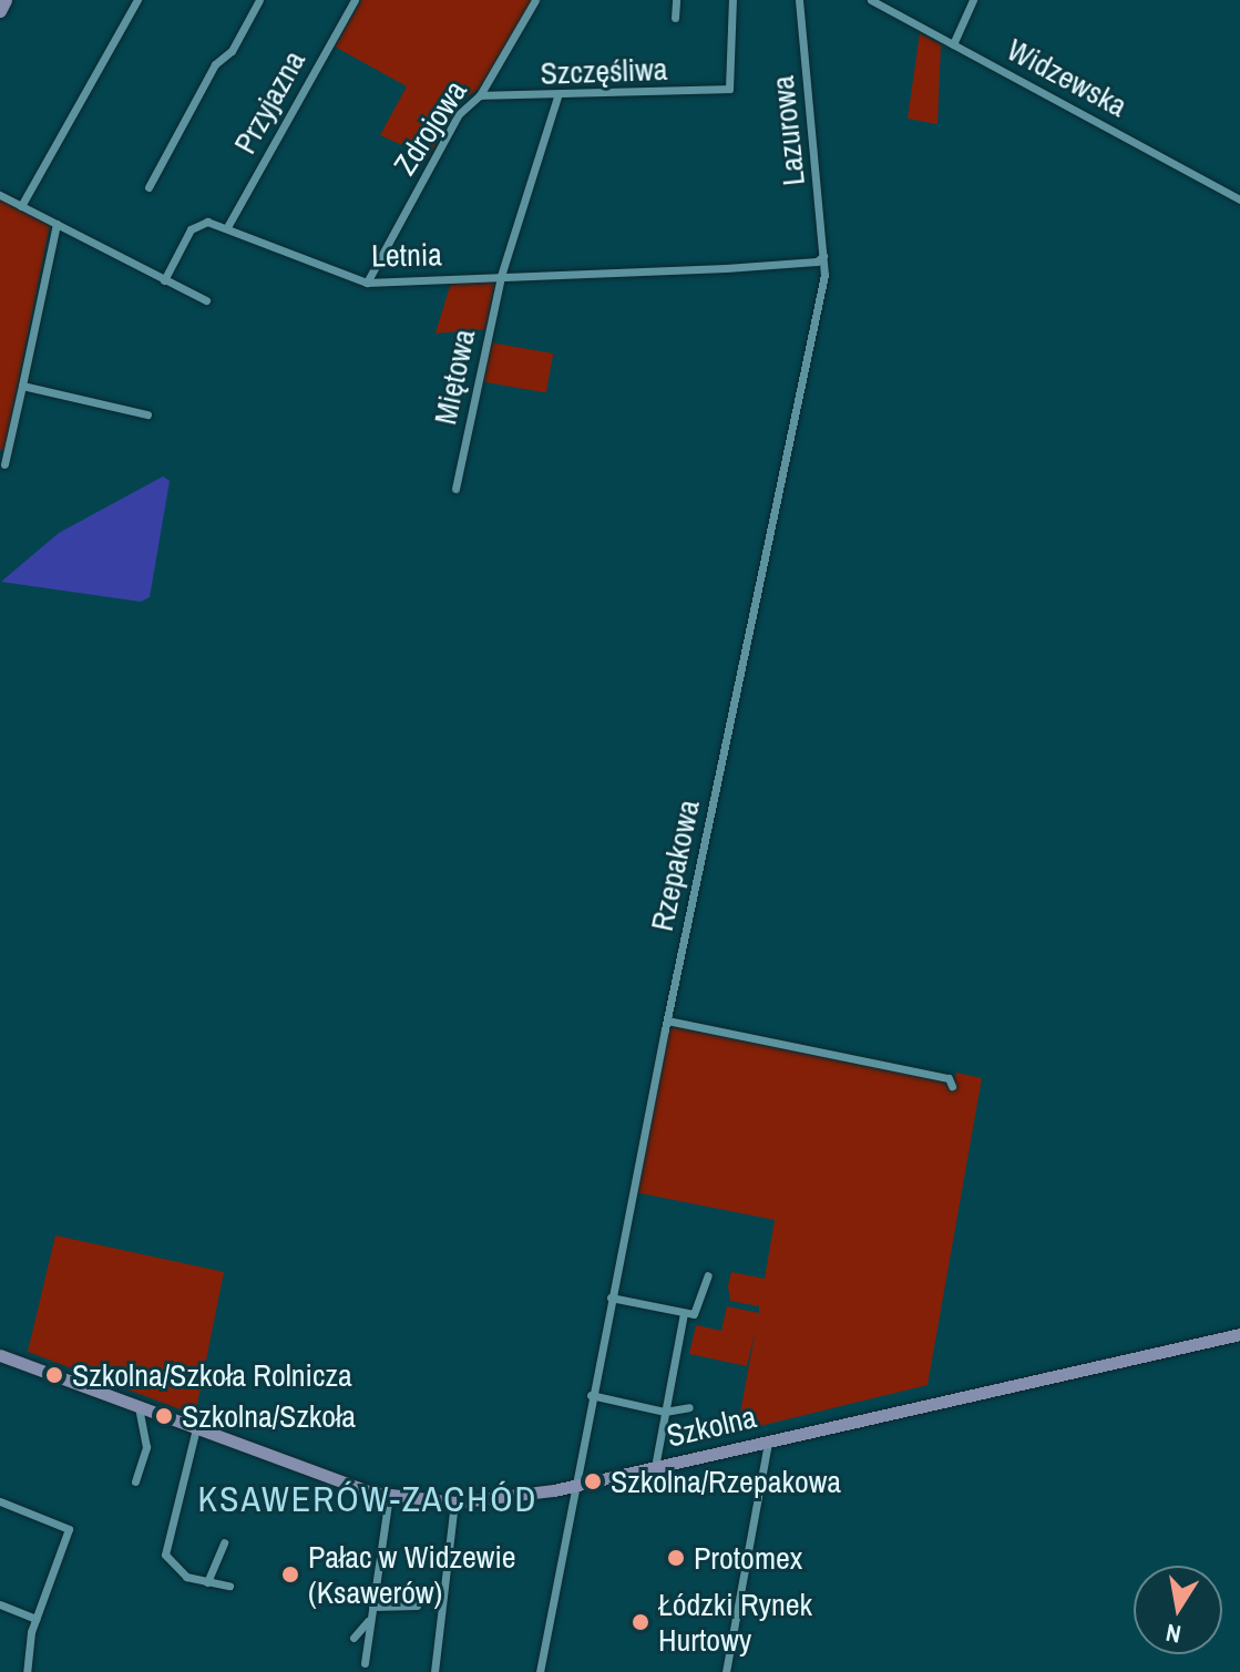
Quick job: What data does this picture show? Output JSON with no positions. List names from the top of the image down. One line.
{"streets":{"street":["Szczęśliwa","Widzewska","Przyjazna","Zdrojowa","Lazurowa","Letnia","Miętowa","Rzepakowa","Szkolna"]},"crossings":[["Szczęśliwa","Zdrojowa"],["Szczęśliwa","Miętowa"],["Przyjazna","Letnia"],["Zdrojowa","Letnia"],["Lazurowa","Letnia"],["Lazurowa","Rzepakowa"],["Letnia","Miętowa"],["Letnia","Rzepakowa"],["Rzepakowa","Szkolna"]],"districts":["KSAWERÓW-ZACHÓD"],"places":["Szkolna/Szkoła Rolnicza","Szkolna/Szkoła","Szkolna/Rzepakowa","Protomex","Pałac w Widzewie (Ksawerów)","Łódzki Rynek Hurtowy"],"north":"bottom"}
